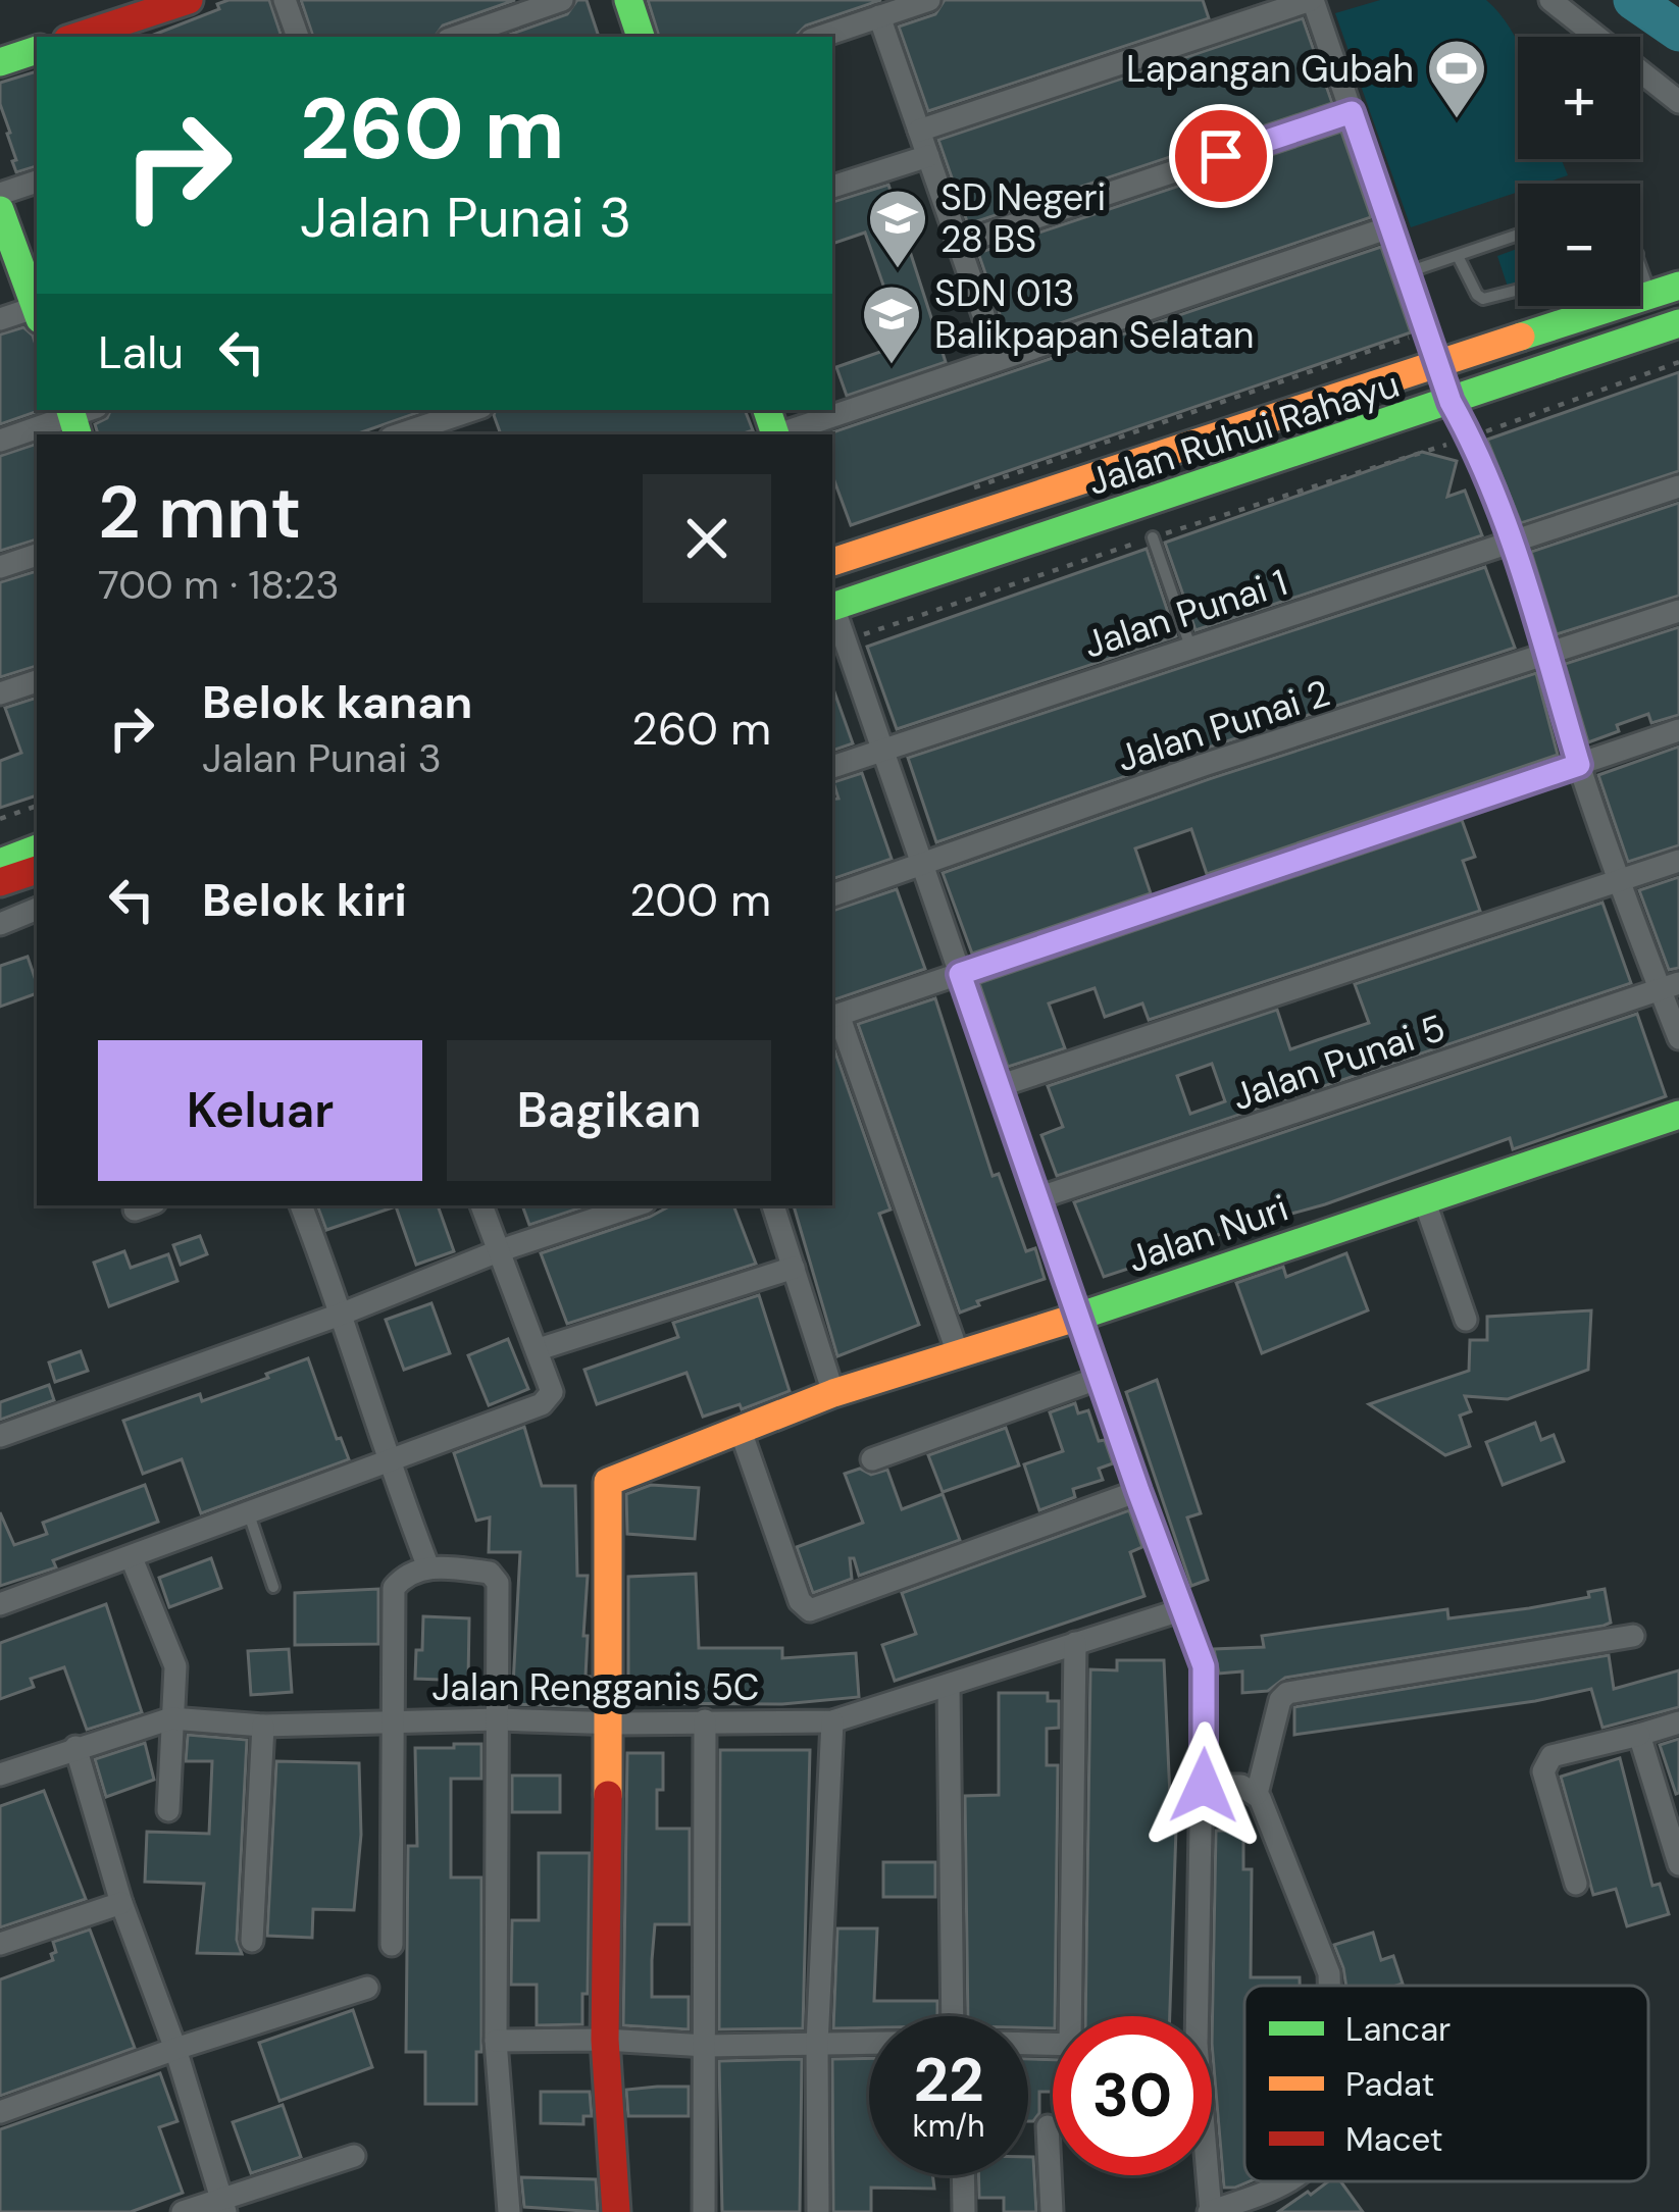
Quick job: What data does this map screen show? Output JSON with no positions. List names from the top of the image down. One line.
{"streets":{"street":["Jalan Ruhui Rahayu","Jalan Punai 1","Jalan Punai 2","Jalan Punai 5","Jalan Nuri","Jalan Rengganis 5C"]},"crossings":[["Jalan Nuri","Jalan Rengganis 5C"]],"places":{"sports":["Lapangan Gubah"],"school or university":["SD Negeri 28 BS","SDN 013 Balikpapan Selatan"]},"legend":["Lancar","Padat","Macet"],"page":{"map_buttons":["+","−"],"turn":["260 m","Jalan Punai 3"],"then":"Lalu","heading":["2 mnt","700 m · 18:23"],"list":[{"name":"Belok kanan","note":"Jalan Punai 3","value":"260 m"},{"name":"Belok kiri","value":"200 m"}],"buttons":["Keluar","Bagikan"],"speed":"22 km/h","limit":"30"}}
